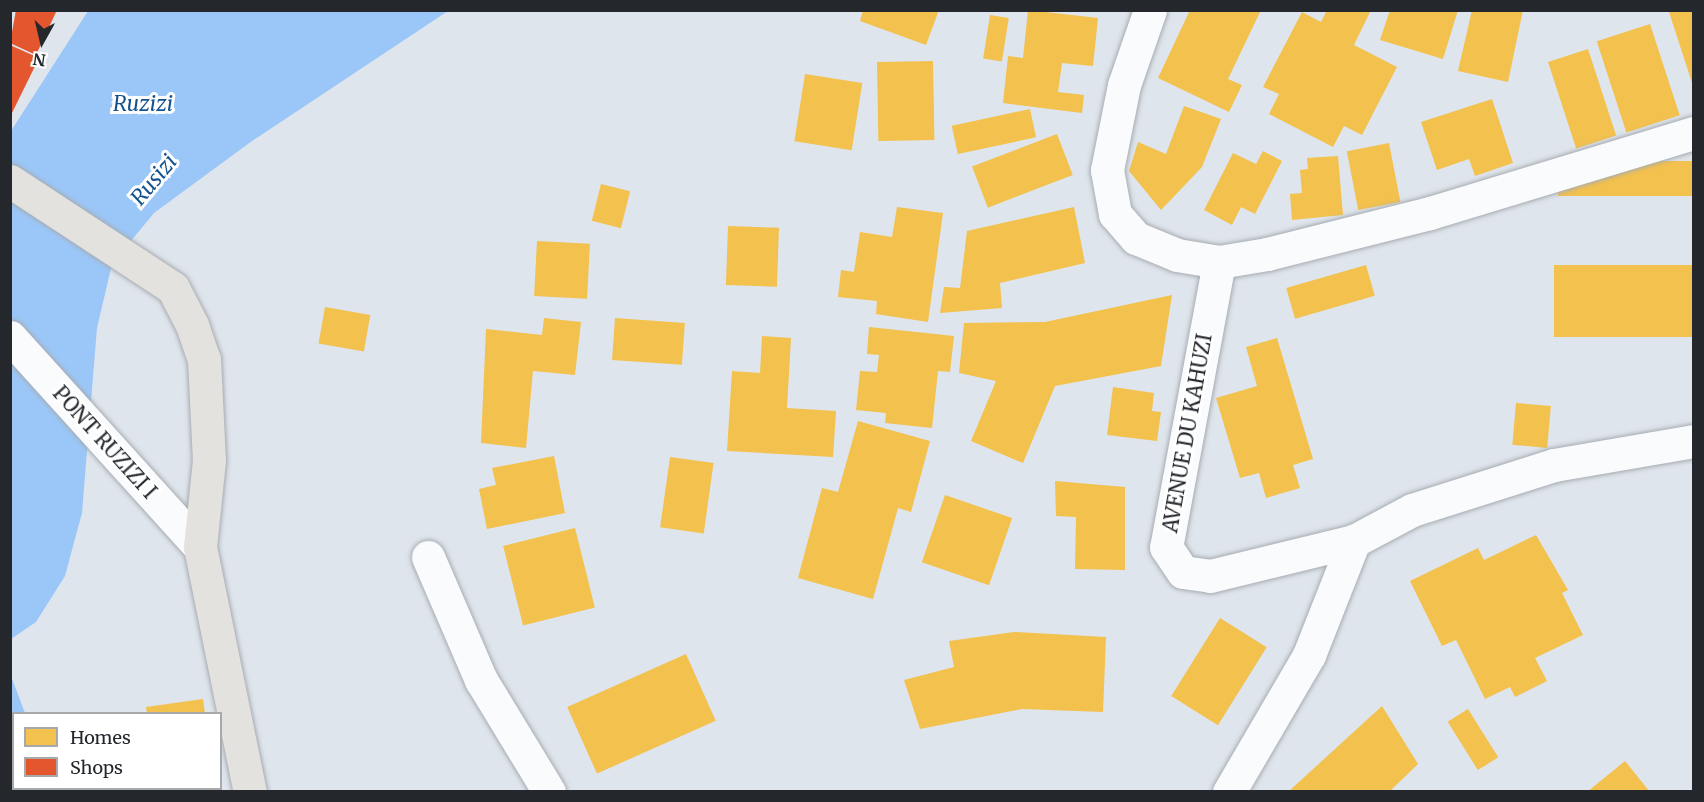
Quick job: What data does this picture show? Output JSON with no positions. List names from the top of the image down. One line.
{"streets":{"street":["AVENUE DU KAHUZI","PONT RUZIZI I"]},"water":["Ruzizi","Rusizi"],"legend":["Homes","Shops"],"north":"bottom"}
